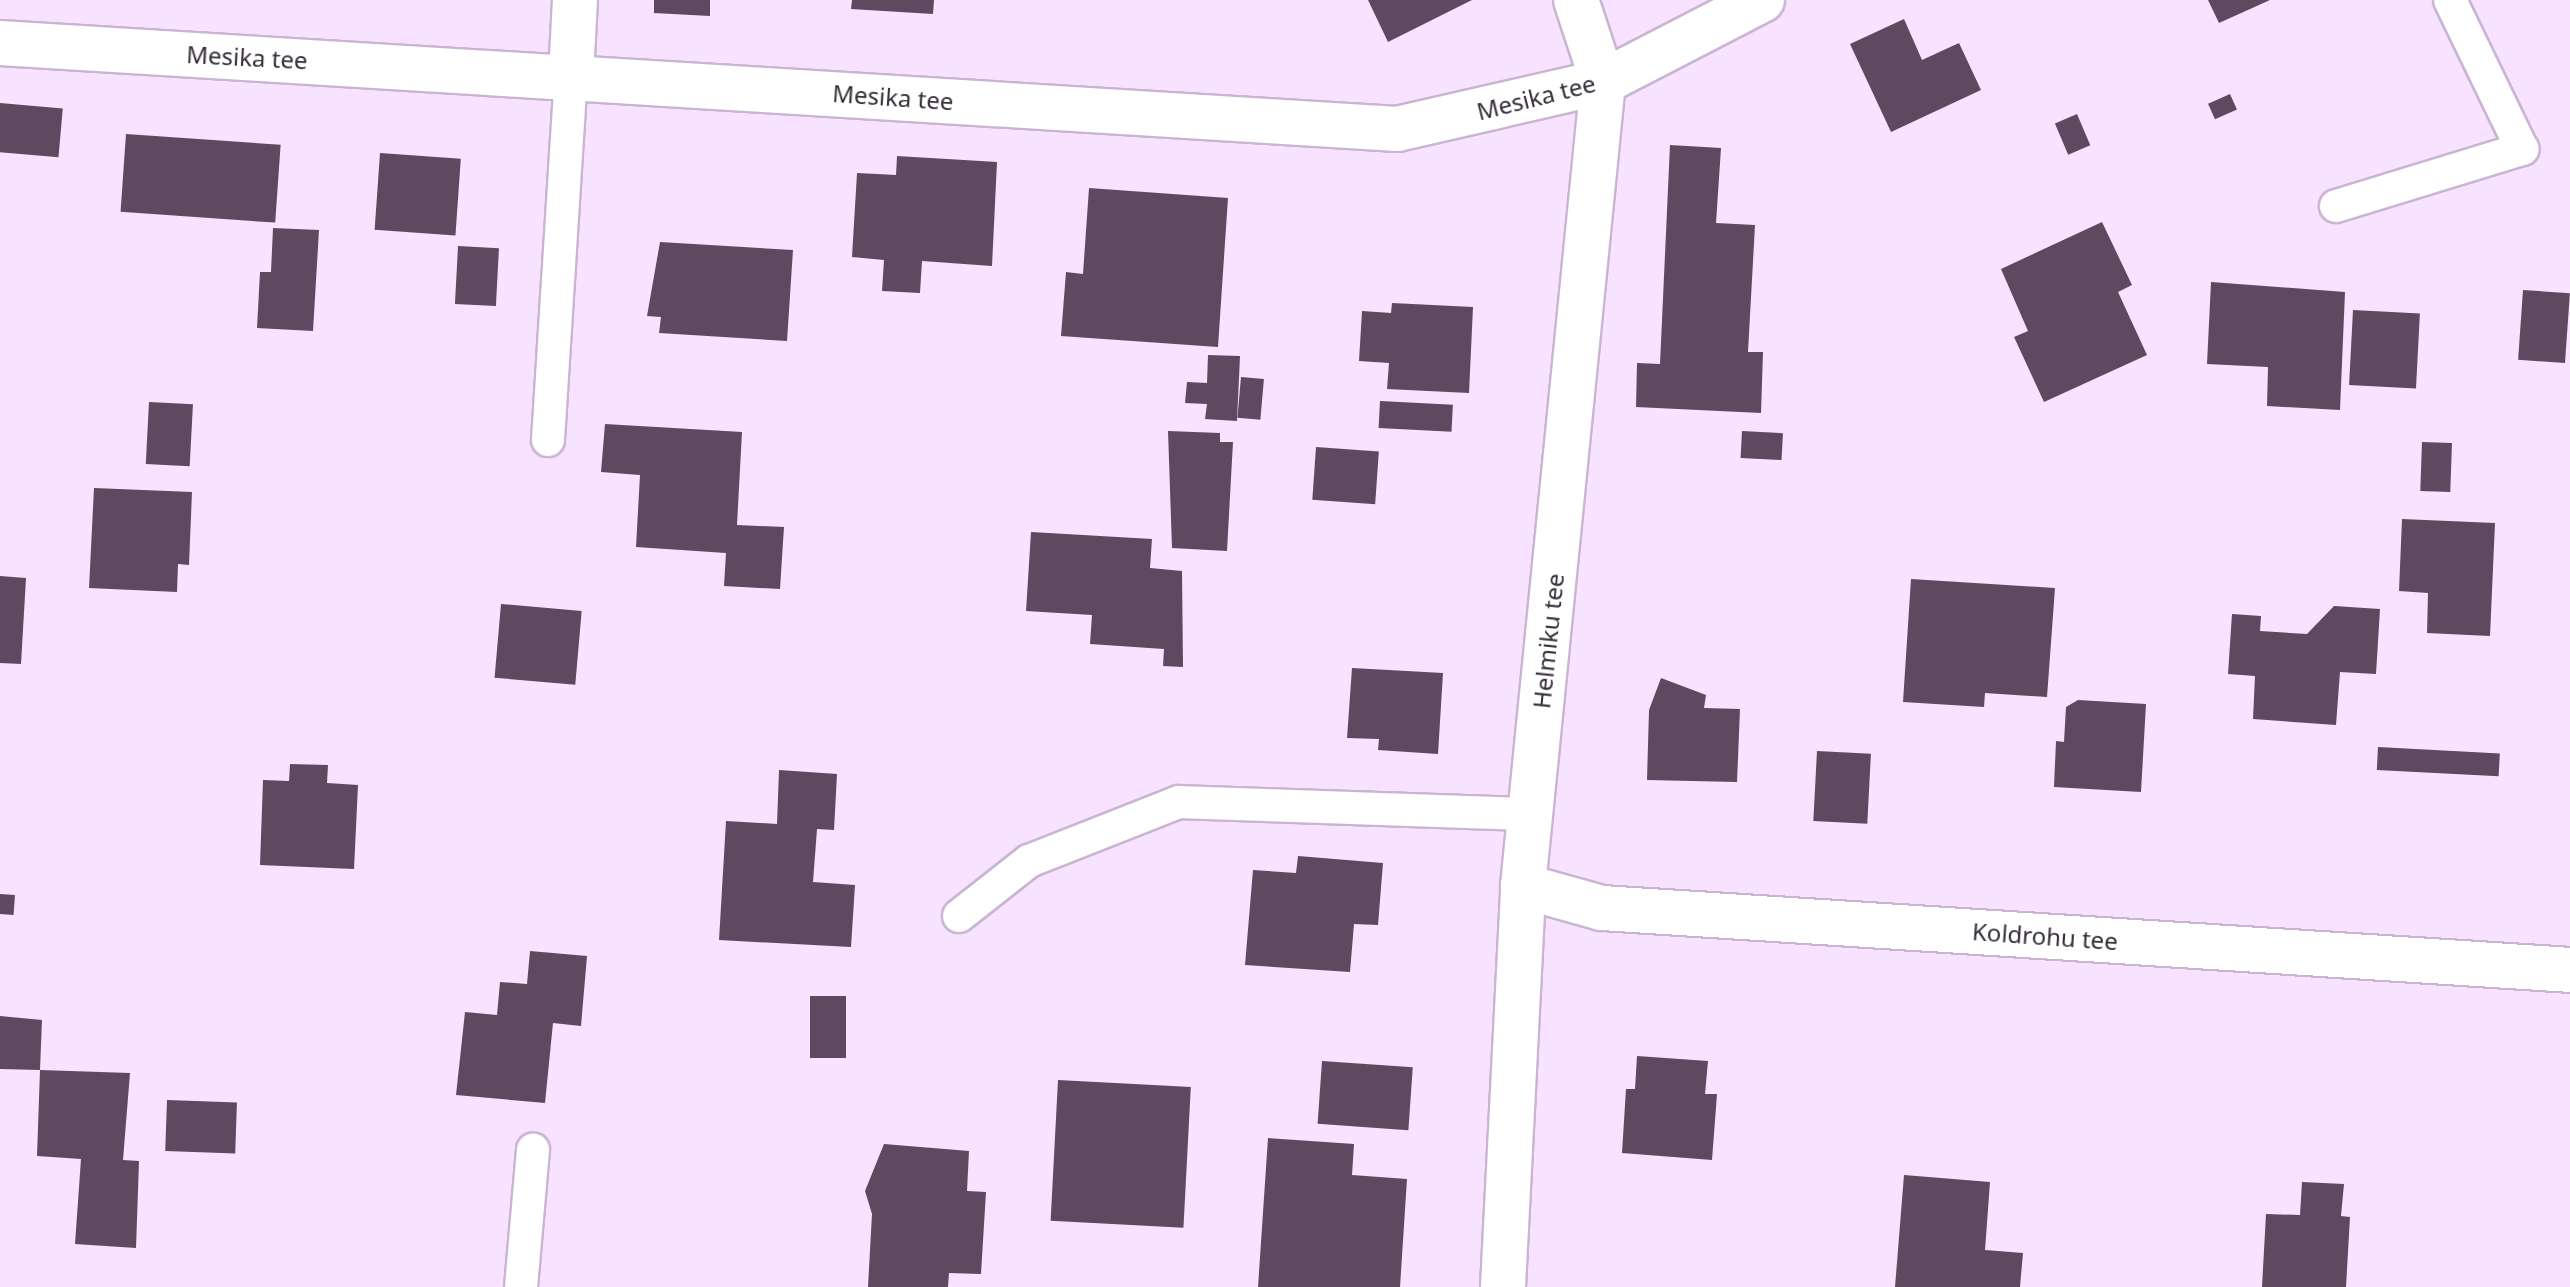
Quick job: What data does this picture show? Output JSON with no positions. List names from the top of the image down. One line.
{"streets":{"street":["Mesika tee","Helmiku tee","Koldrohu tee"]},"crossings":[["Mesika tee","Helmiku tee"],["Helmiku tee","Koldrohu tee"]]}
